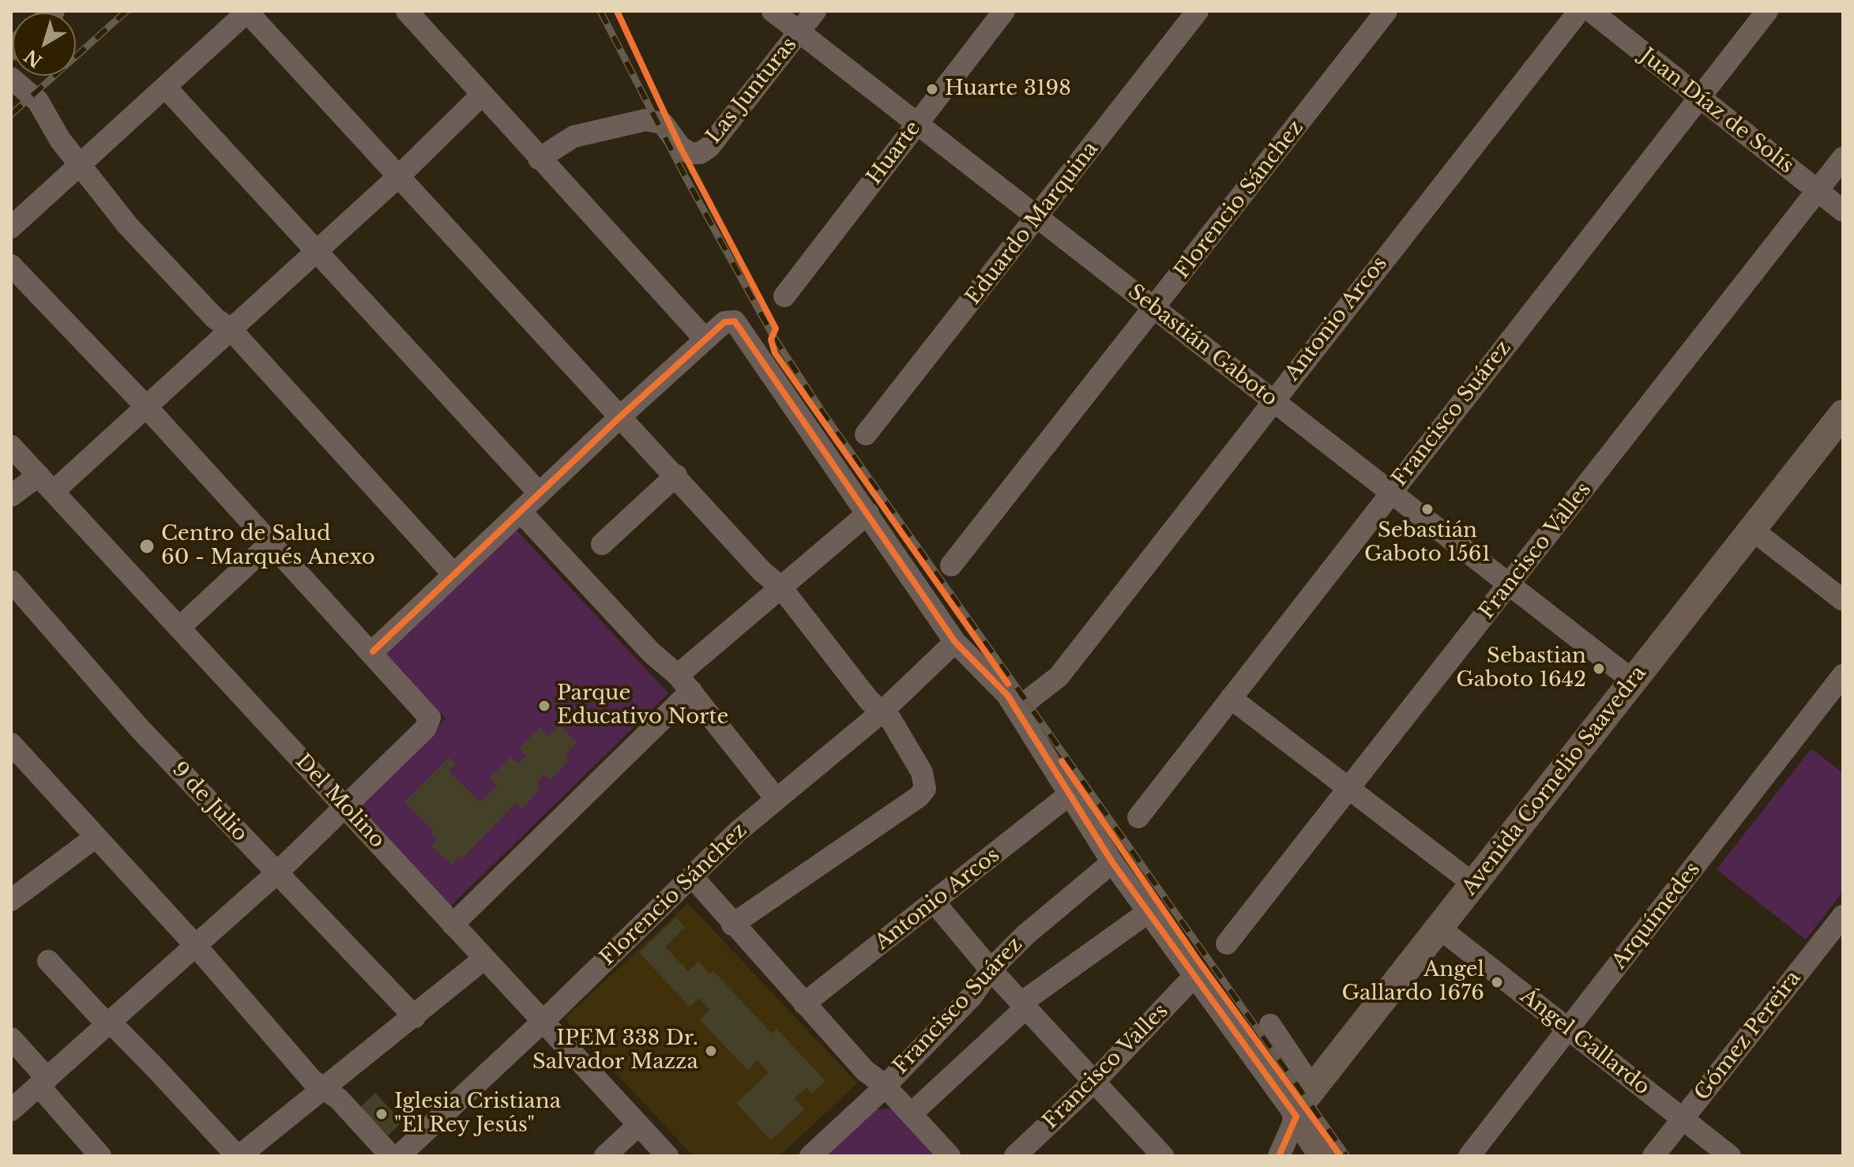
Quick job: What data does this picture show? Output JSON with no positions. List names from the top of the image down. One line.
{"streets":{"main road":["Avenida Cornelio Saavedra"],"street":["Las Junturas","Juan Díaz de Solís","Huarte","Florencio Sánchez","Eduardo Marquina","Antonio Arcos","Sebastián Gaboto","Francisco Suárez","Francisco Valles","Del Molino","9 de Julio","Arquímedes","Gómez Pereira","Ángel Gallardo"]},"crossings":[["Las Junturas","Sebastián Gaboto"],["Juan Díaz de Solís","Francisco Suárez"],["Juan Díaz de Solís","Francisco Valles"],["Huarte","Sebastián Gaboto"],["Florencio Sánchez","Sebastián Gaboto"],["Florencio Sánchez","Del Molino"],["Eduardo Marquina","Sebastián Gaboto"],["Antonio Arcos","Sebastián Gaboto"],["Sebastián Gaboto","Francisco Suárez"],["Sebastián Gaboto","Francisco Valles"],["Sebastián Gaboto","Avenida Cornelio Saavedra"],["Avenida Cornelio Saavedra","Ángel Gallardo"],["Arquímedes","Ángel Gallardo"],["Gómez Pereira","Ángel Gallardo"]],"places":["Huarte 3198","Sebastián Gaboto 1561","Centro de Salud 60 - Marqués Anexo","Sebastian Gaboto 1642","Parque Educativo Norte","Angel Gallardo 1676","IPEM 338 Dr. Salvador Mazza","Iglesia Cristiana \"El Rey Jesús\""],"north":"bottom left"}
